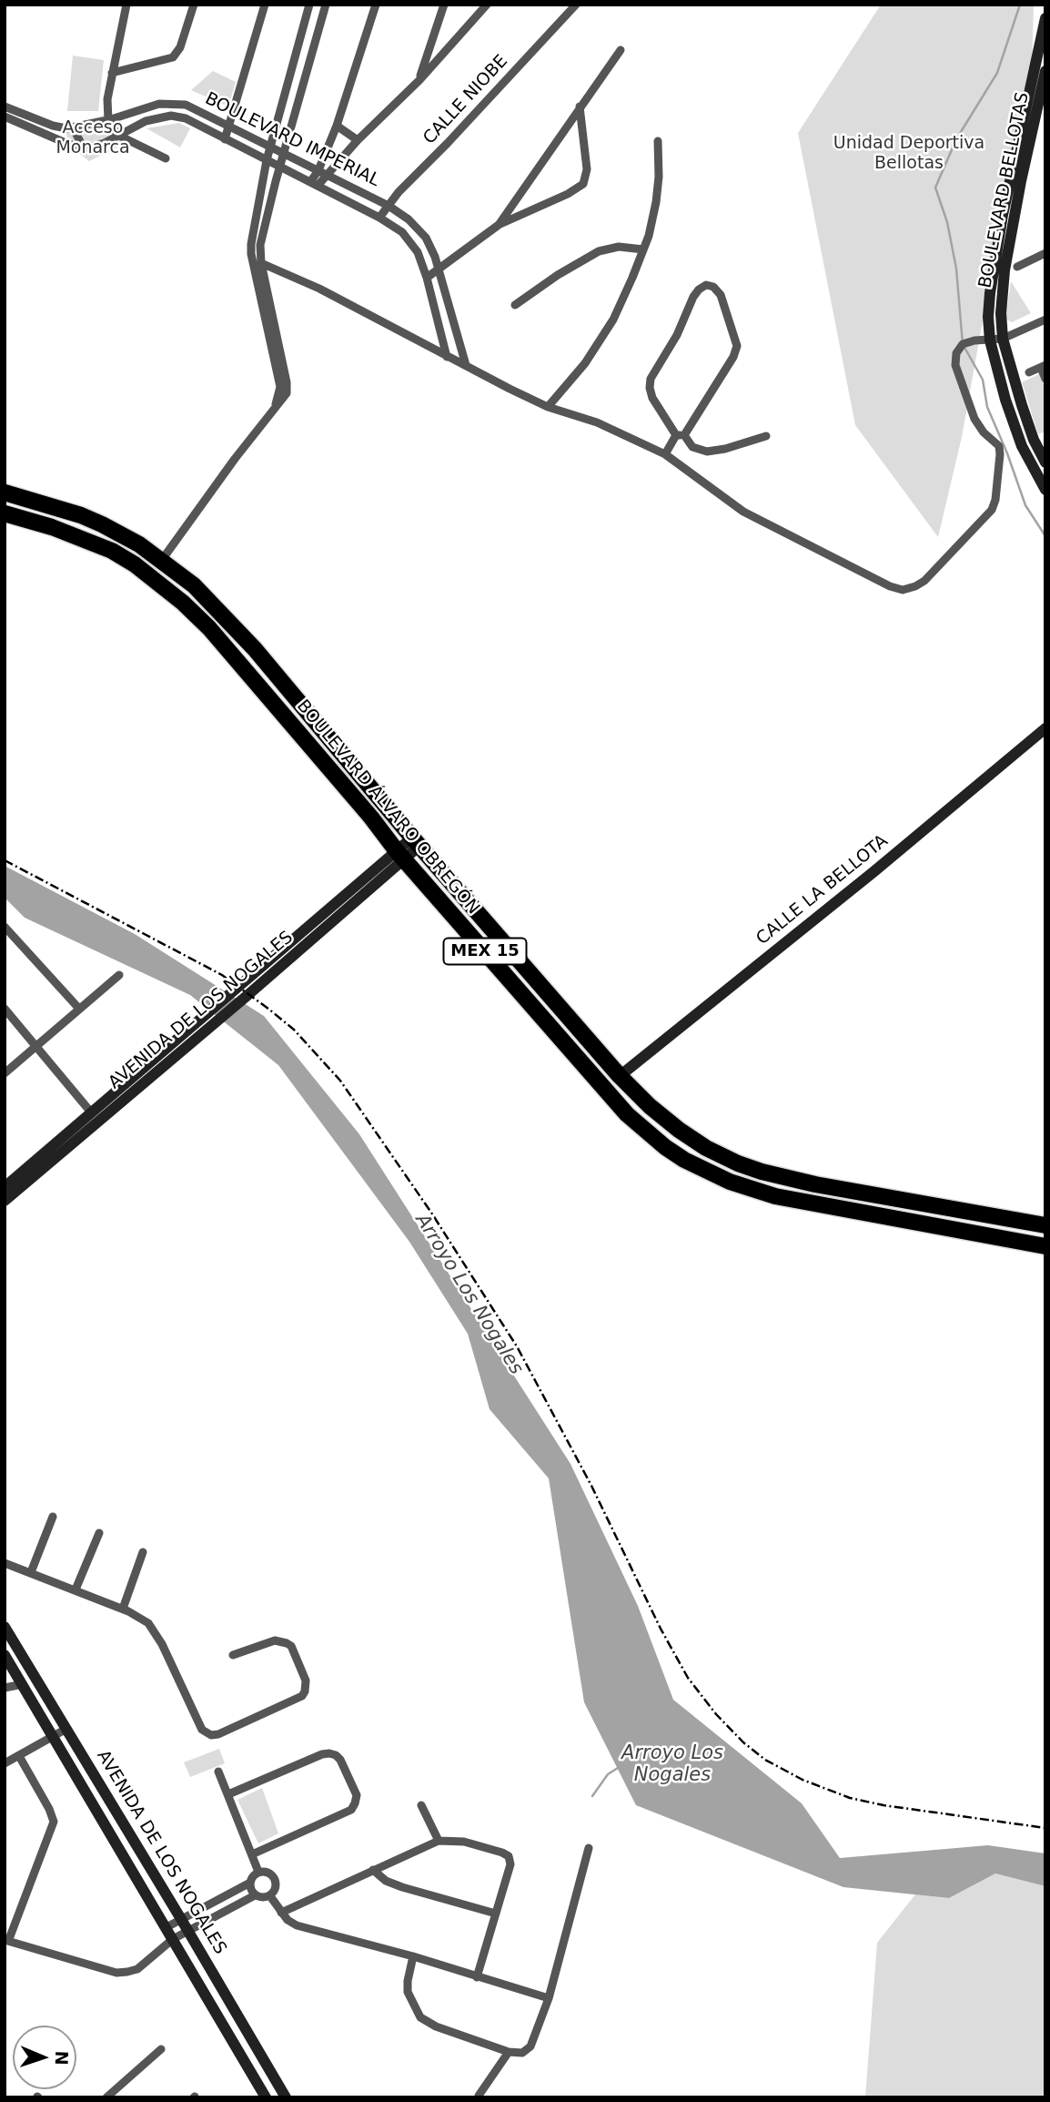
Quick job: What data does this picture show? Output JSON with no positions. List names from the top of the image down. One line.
{"streets":{"highway":["BOULEVARD ÁLVARO OBREGÓN","MEX 15"],"main road":["BOULEVARD BELLOTAS","CALLE LA BELLOTA","AVENIDA DE LOS NOGALES"],"street":["CALLE NIOBE","BOULEVARD IMPERIAL"]},"crossings":[["CALLE NIOBE","BOULEVARD IMPERIAL"],["BOULEVARD ÁLVARO OBREGÓN","CALLE LA BELLOTA"],["BOULEVARD ÁLVARO OBREGÓN","AVENIDA DE LOS NOGALES"]],"water":["Arroyo Los Nogales"],"parks":["Acceso Monarca","Unidad Deportiva Bellotas"],"north":"right"}
